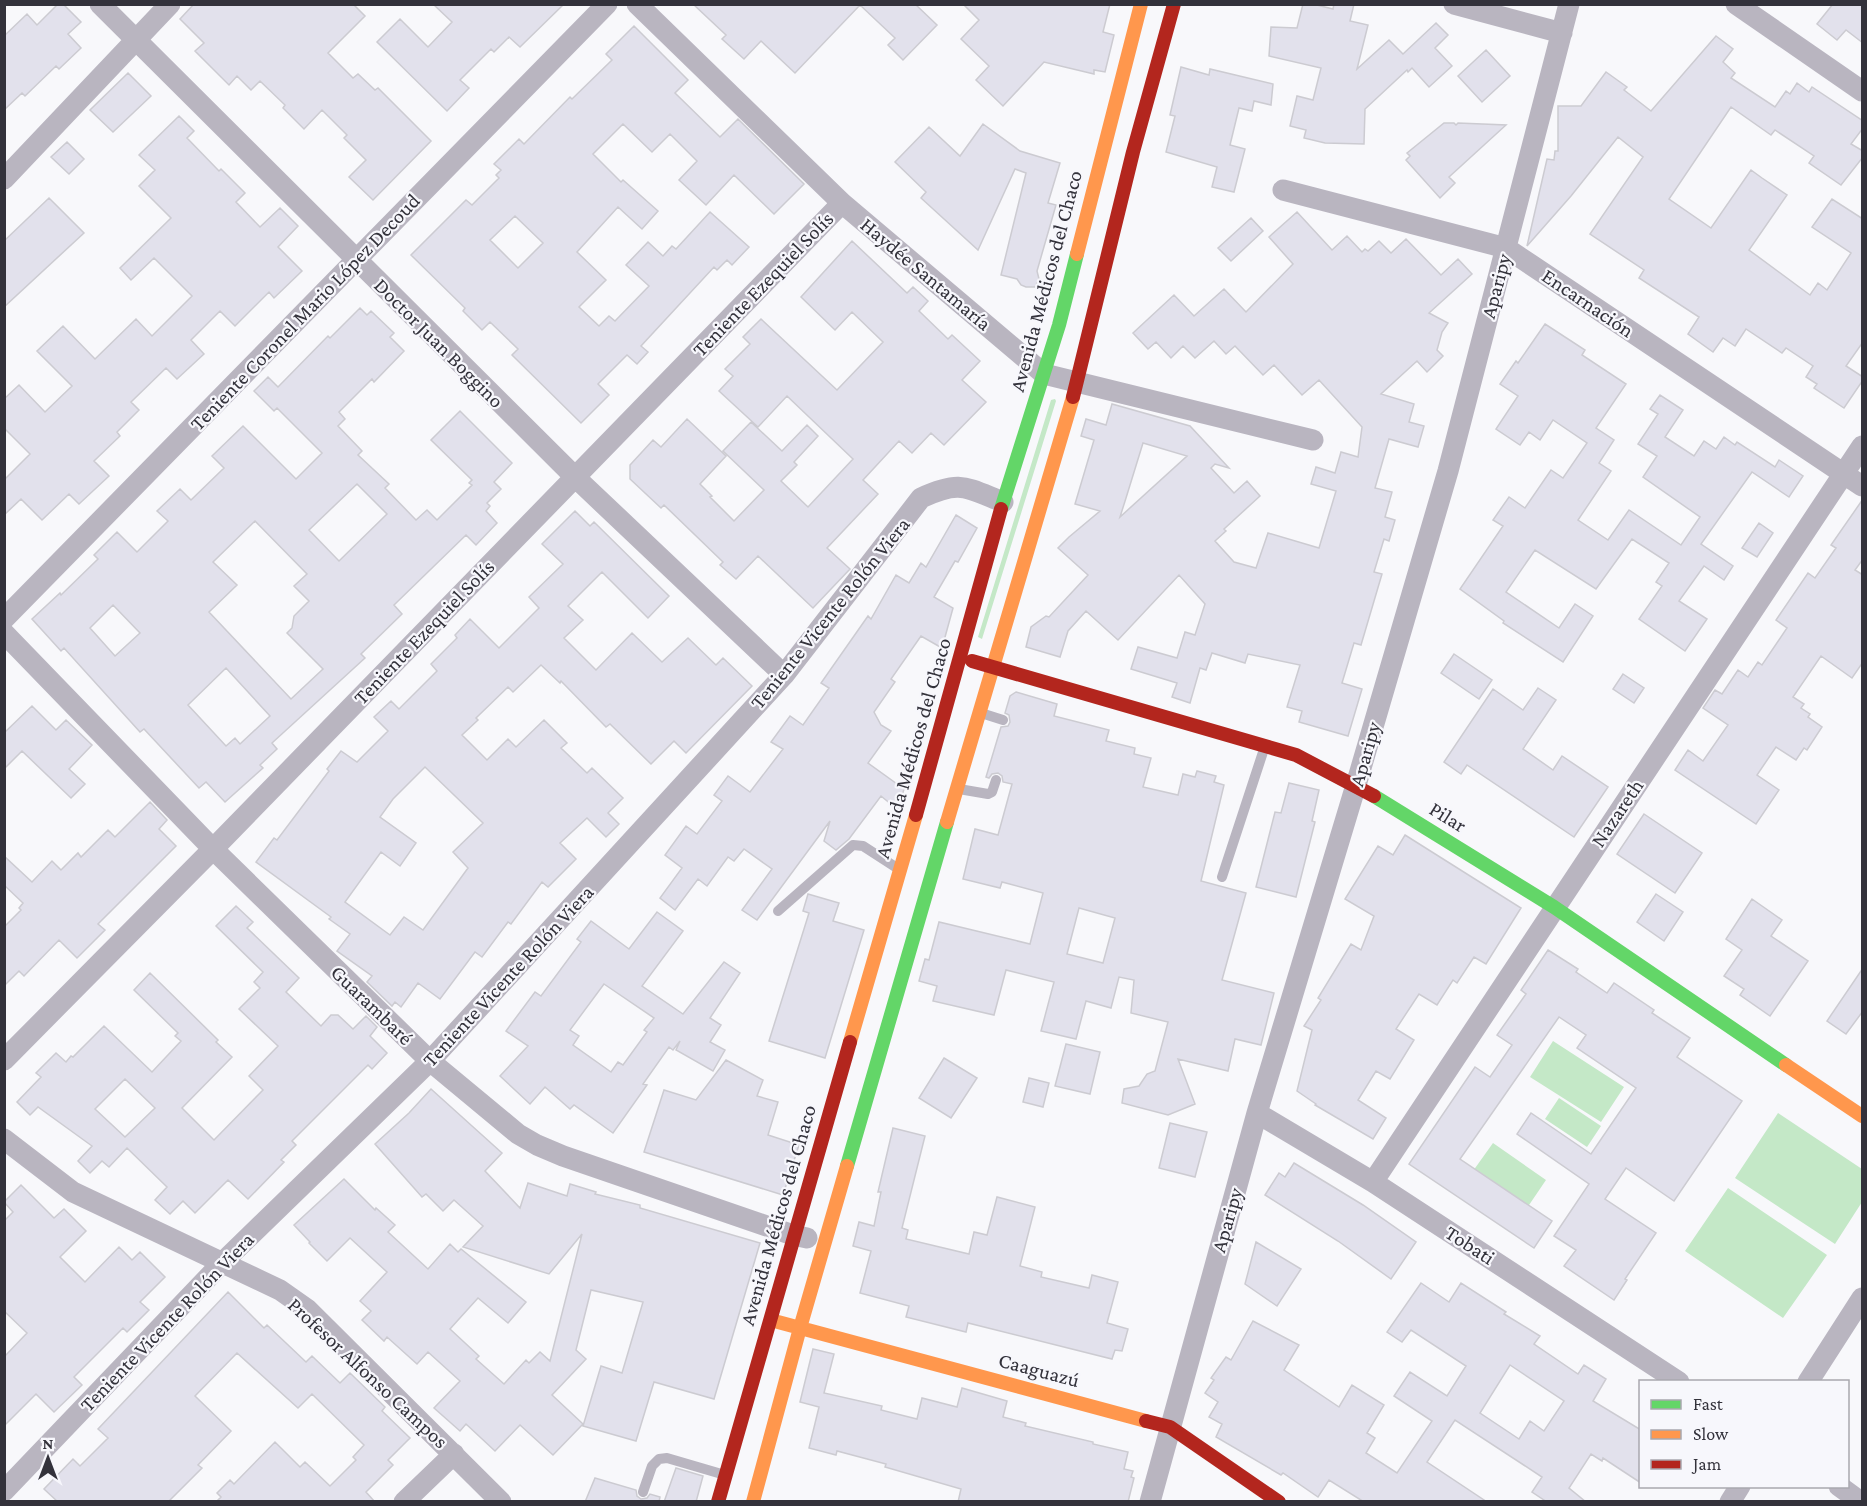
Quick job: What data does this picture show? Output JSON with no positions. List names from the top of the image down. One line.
{"streets":{"main road":["Avenida Médicos del Chaco","Pilar","Caaguazú"],"street":["Haydée Santamaría","Teniente Ezequiel Solís","Aparipy","Encarnación","Teniente Coronel Mario López Decoud","Doctor Juan Boggino","Teniente Vicente Rolón Viera","Nazareth","Guarambaré","Tobati","Profesor Alfonso Campos"]},"crossings":[["Haydée Santamaría","Avenida Médicos del Chaco"],["Haydée Santamaría","Teniente Ezequiel Solís"],["Avenida Médicos del Chaco","Teniente Vicente Rolón Viera"],["Avenida Médicos del Chaco","Pilar"],["Avenida Médicos del Chaco","Guarambaré"],["Avenida Médicos del Chaco","Caaguazú"],["Teniente Ezequiel Solís","Doctor Juan Boggino"],["Teniente Ezequiel Solís","Guarambaré"],["Aparipy","Encarnación"],["Aparipy","Pilar"],["Aparipy","Tobati"],["Aparipy","Caaguazú"],["Encarnación","Nazareth"],["Teniente Coronel Mario López Decoud","Doctor Juan Boggino"],["Doctor Juan Boggino","Teniente Vicente Rolón Viera"],["Teniente Vicente Rolón Viera","Guarambaré"],["Teniente Vicente Rolón Viera","Profesor Alfonso Campos"],["Nazareth","Pilar"],["Nazareth","Tobati"]],"legend":["Fast","Slow","Jam"],"north":"top"}
